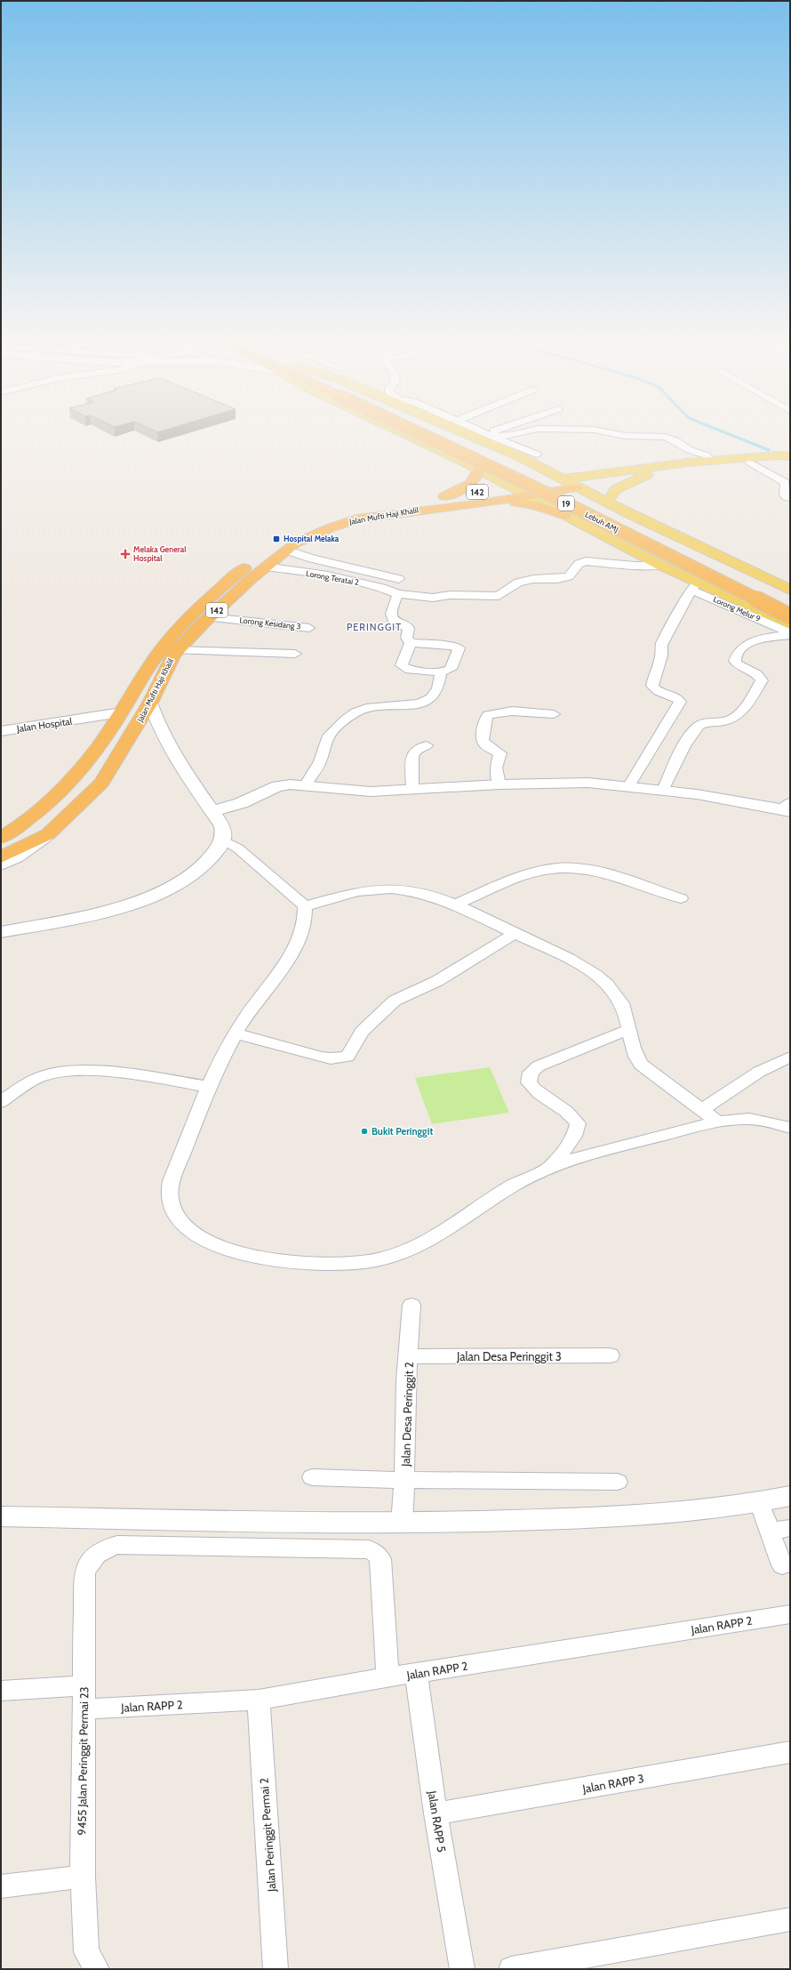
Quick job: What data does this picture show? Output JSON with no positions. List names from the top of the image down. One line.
{"streets":{"highway":["142","19","Jalan Mufti Haji Khalil","Lebuh AMJ"],"street":["Lorong Teratai 2","Lorong Kesidang 3","Jalan Hospital","Jalan Desa Peringgit 3","Jalan Desa Peringgit 2","Jalan RAPP 2","9455 Jalan Peringgit Permai 23","Jalan RAPP 3","Jalan RAPP 5","Jalan Peringgit Permai 2"]},"crossings":[["142","Jalan Mufti Haji Khalil"],["19","Jalan Mufti Haji Khalil"],["Jalan Mufti Haji Khalil","Lorong Teratai 2"],["Jalan Mufti Haji Khalil","Lorong Kesidang 3"],["Jalan Mufti Haji Khalil","Jalan Hospital"],["Jalan Desa Peringgit 3","Jalan Desa Peringgit 2"],["Jalan RAPP 2","9455 Jalan Peringgit Permai 23"],["Jalan RAPP 2","Jalan RAPP 5"],["Jalan RAPP 2","Jalan Peringgit Permai 2"],["Jalan RAPP 3","Jalan RAPP 5"]],"districts":["PERINGGIT"],"places":{"transit":["Hospital Melaka"],"health":["Melaka General Hospital"],"other":["Bukit Peringgit"]}}
